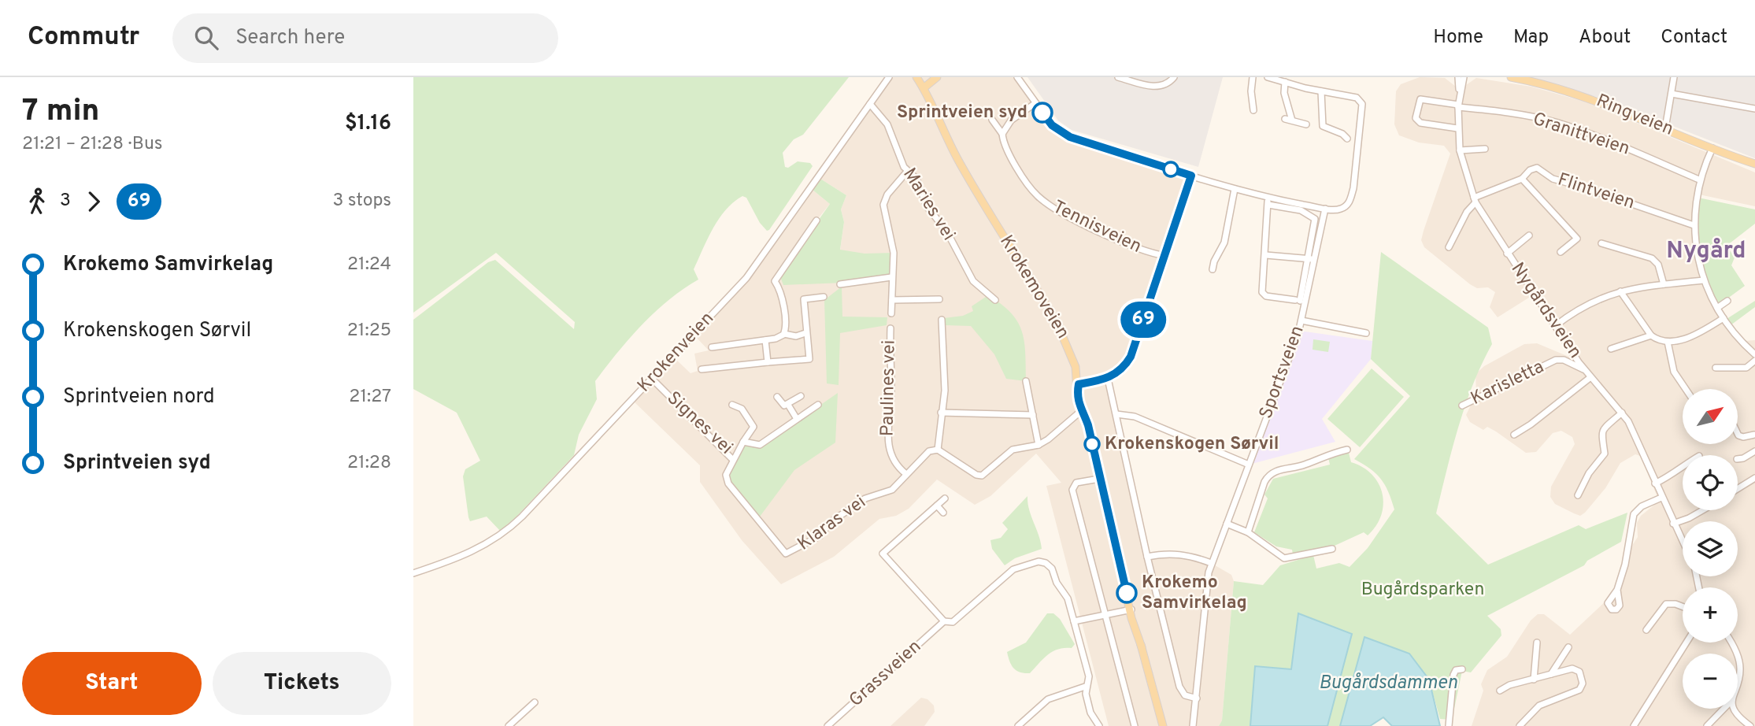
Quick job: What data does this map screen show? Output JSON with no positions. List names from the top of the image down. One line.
{"streets":{"main road":["Ringveien","Krokemoveien"],"street":["Granittveien","Flintveien","Maries vei","Tennisveien","Nygårdsveien","Krokenveien","Sportsveien","Karisletta","Paulines vei","Signes vei","Klaras vei","Grassveien"]},"crossings":[["Granittveien","Nygårdsveien"],["Flintveien","Nygårdsveien"],["Maries vei","Krokenveien"],["Nygårdsveien","Karisletta"],["Krokenveien","Signes vei"],["Paulines vei","Klaras vei"],["Signes vei","Klaras vei"]],"districts":["Nygård"],"water":["Bugårdsdammen"],"parks":["Bugårdsparken"],"places":["Sprintveien syd","Krokenskogen Sørvil","Krokemo Samvirkelag"],"lines":["bus line 69"],"north":"top right","page":{"header":"Commutr","search":"Search here","nav":["Home","Map","About","Contact"],"heading":["7 min","21:21 – 21:28 · Bus","$1.16"],"on_map":"69","legs":["3","69","3 stops"],"list":[{"name":"Krokemo Samvirkelag","value":"21:24"},{"name":"Krokenskogen Sørvil","value":"21:25"},{"name":"Sprintveien nord","value":"21:27"},{"name":"Sprintveien syd","value":"21:28"}],"map_buttons":["+","−"],"buttons":["Start","Tickets"]}}
